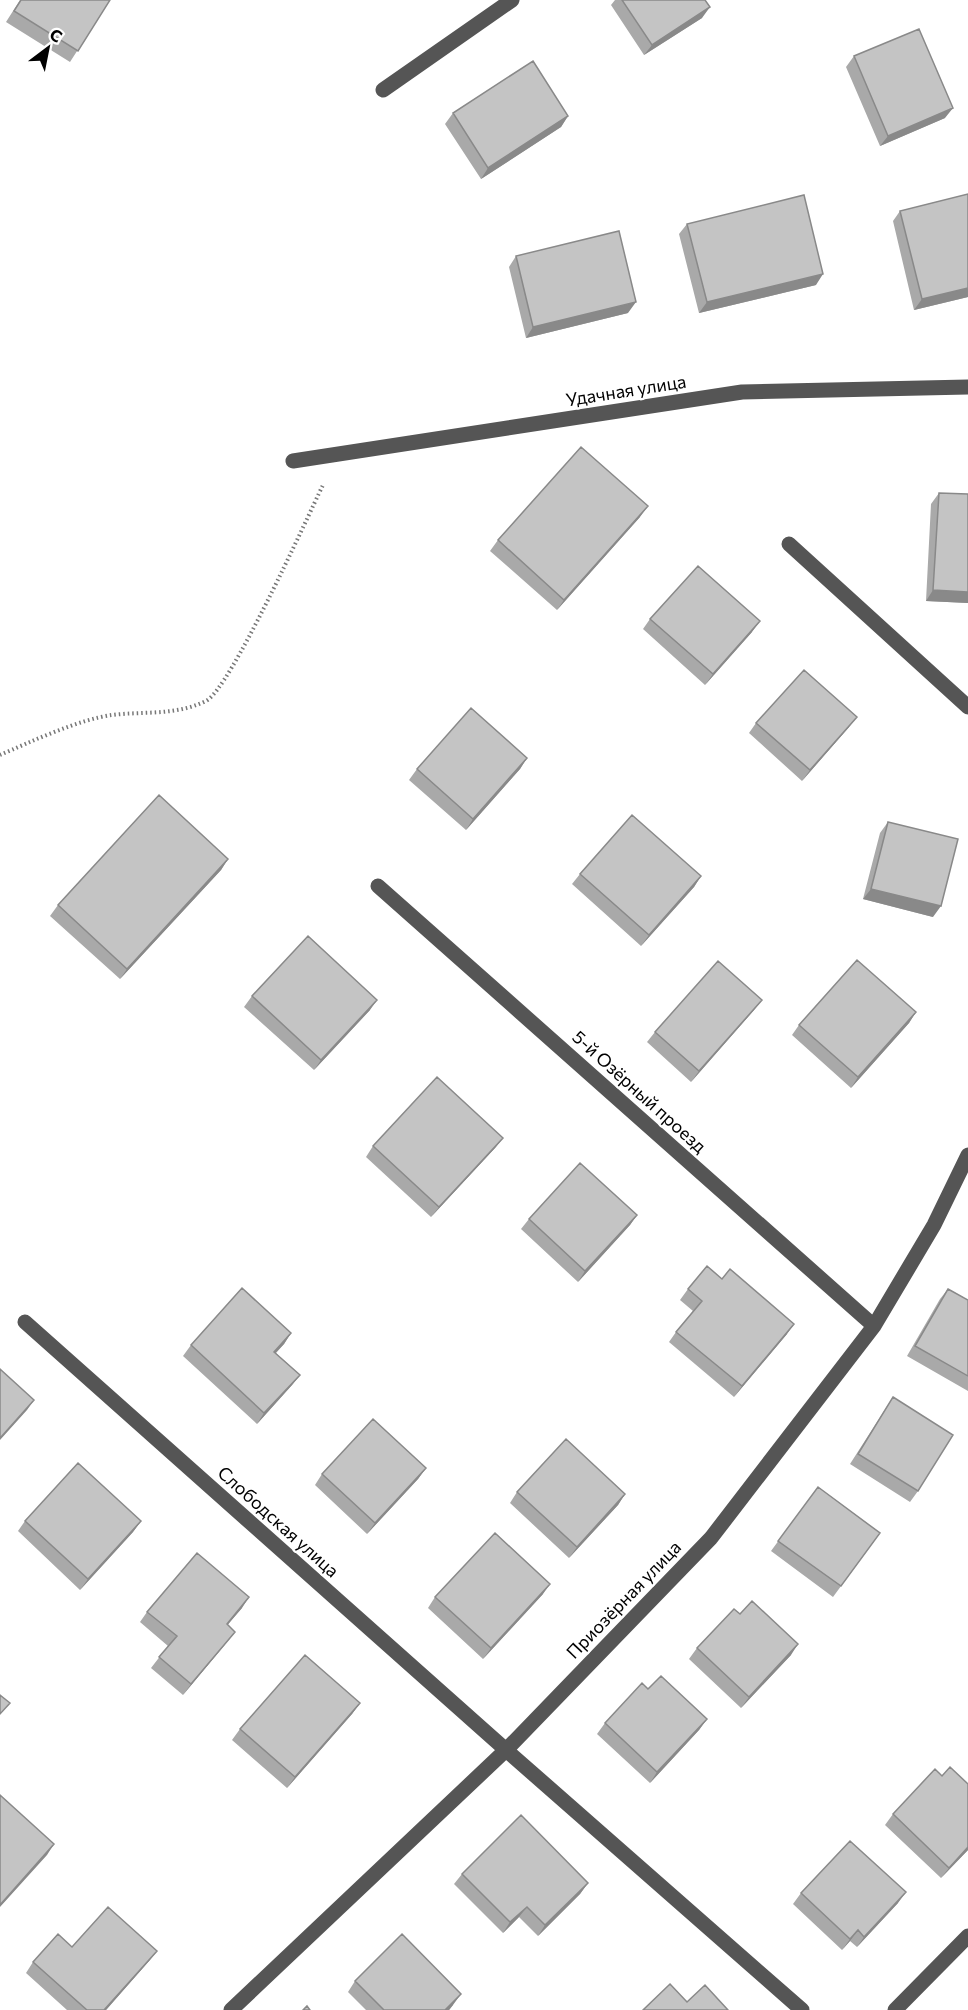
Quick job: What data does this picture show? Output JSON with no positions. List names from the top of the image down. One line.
{"streets":{"street":["Удачная улица","5-й Озёрный проезд","Слободская улица","Приозёрная улица"]},"crossings":[["5-й Озёрный проезд","Приозёрная улица"],["Слободская улица","Приозёрная улица"]],"north":"top right"}
